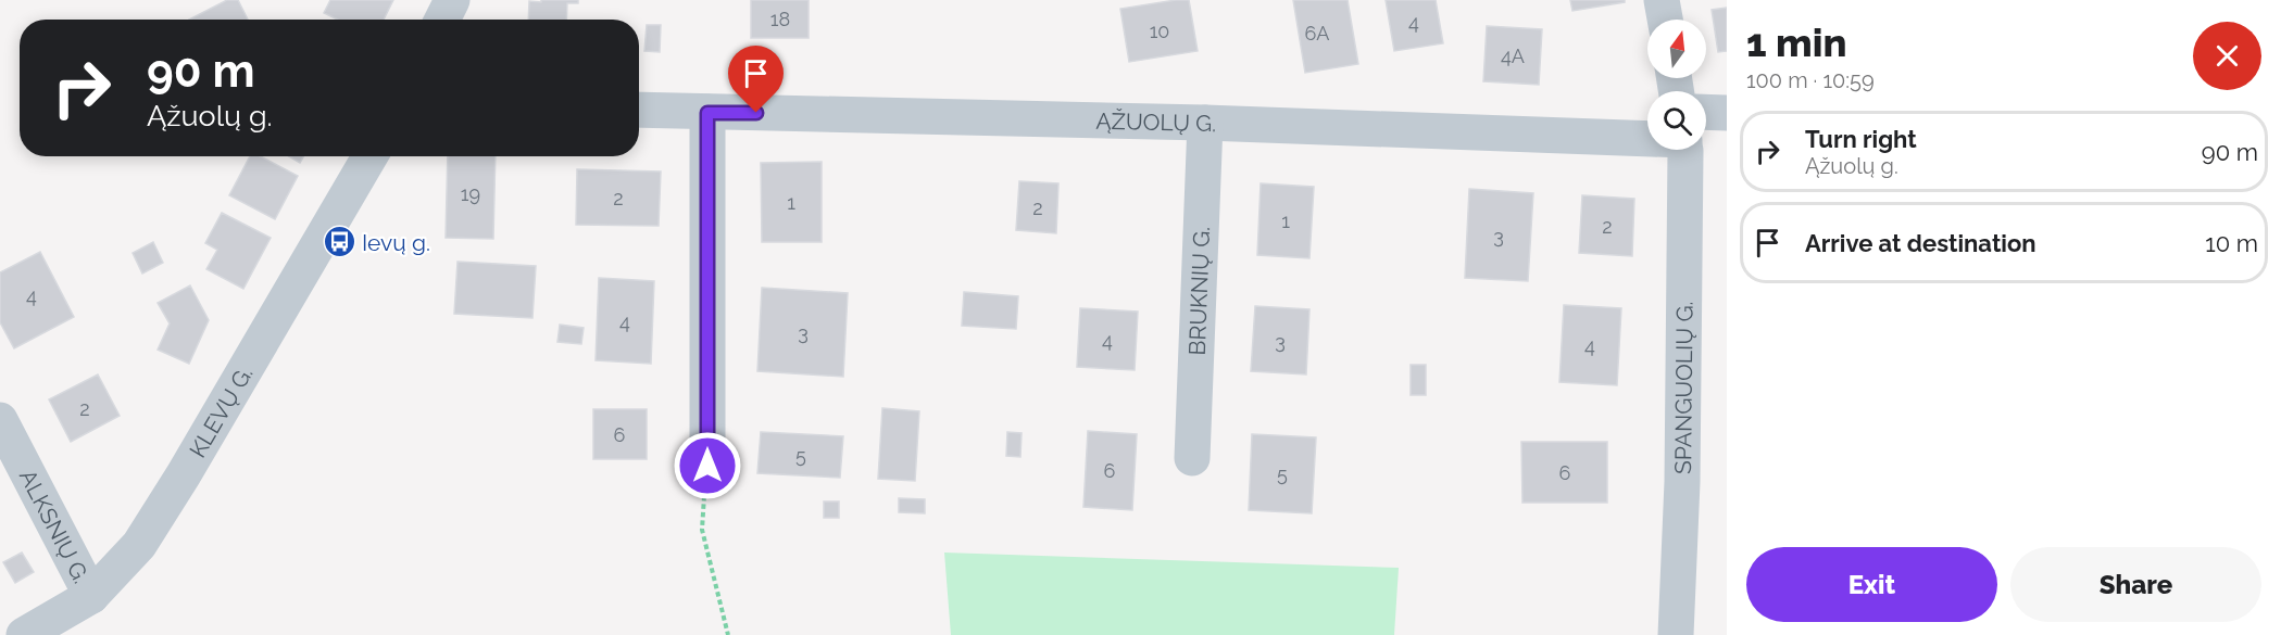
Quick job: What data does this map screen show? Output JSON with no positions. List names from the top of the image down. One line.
{"streets":{"street":["ĄŽUOLŲ G.","BRUKNIŲ G.","SPANGUOLIŲ G.","KLEVŲ G.","ALKSNIŲ G."]},"crossings":[["ĄŽUOLŲ G.","BRUKNIŲ G."],["KLEVŲ G.","ALKSNIŲ G."]],"places":{"bus stop":["Ievų g."]},"house_numbers":["18","4","10","6A","4A","19","2","1","2","1","2","3","4","4","3","4","3","4","2","6","5","6","6","5"],"north":"top","page":{"heading":["1 min","100 m · 10:59"],"turn":["90 m","Ąžuolų g."],"list":[{"name":"Turn right","note":"Ąžuolų g.","value":"90 m"},{"name":"Arrive at destination","value":"10 m"}],"buttons":["Exit","Share"]}}
